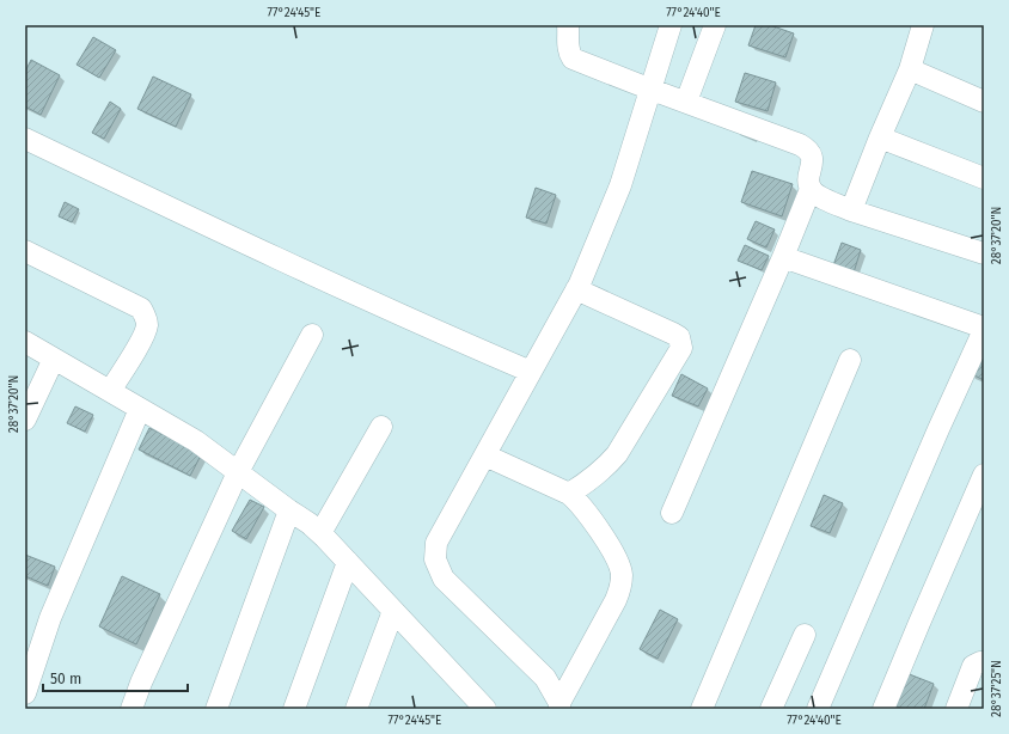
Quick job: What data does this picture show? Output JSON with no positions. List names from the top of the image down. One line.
{"scale_bar":"50 m","coordinates":["77°24'45\"E","77°24'40\"E","28°37'20\"N","28°37'25\"N"]}
